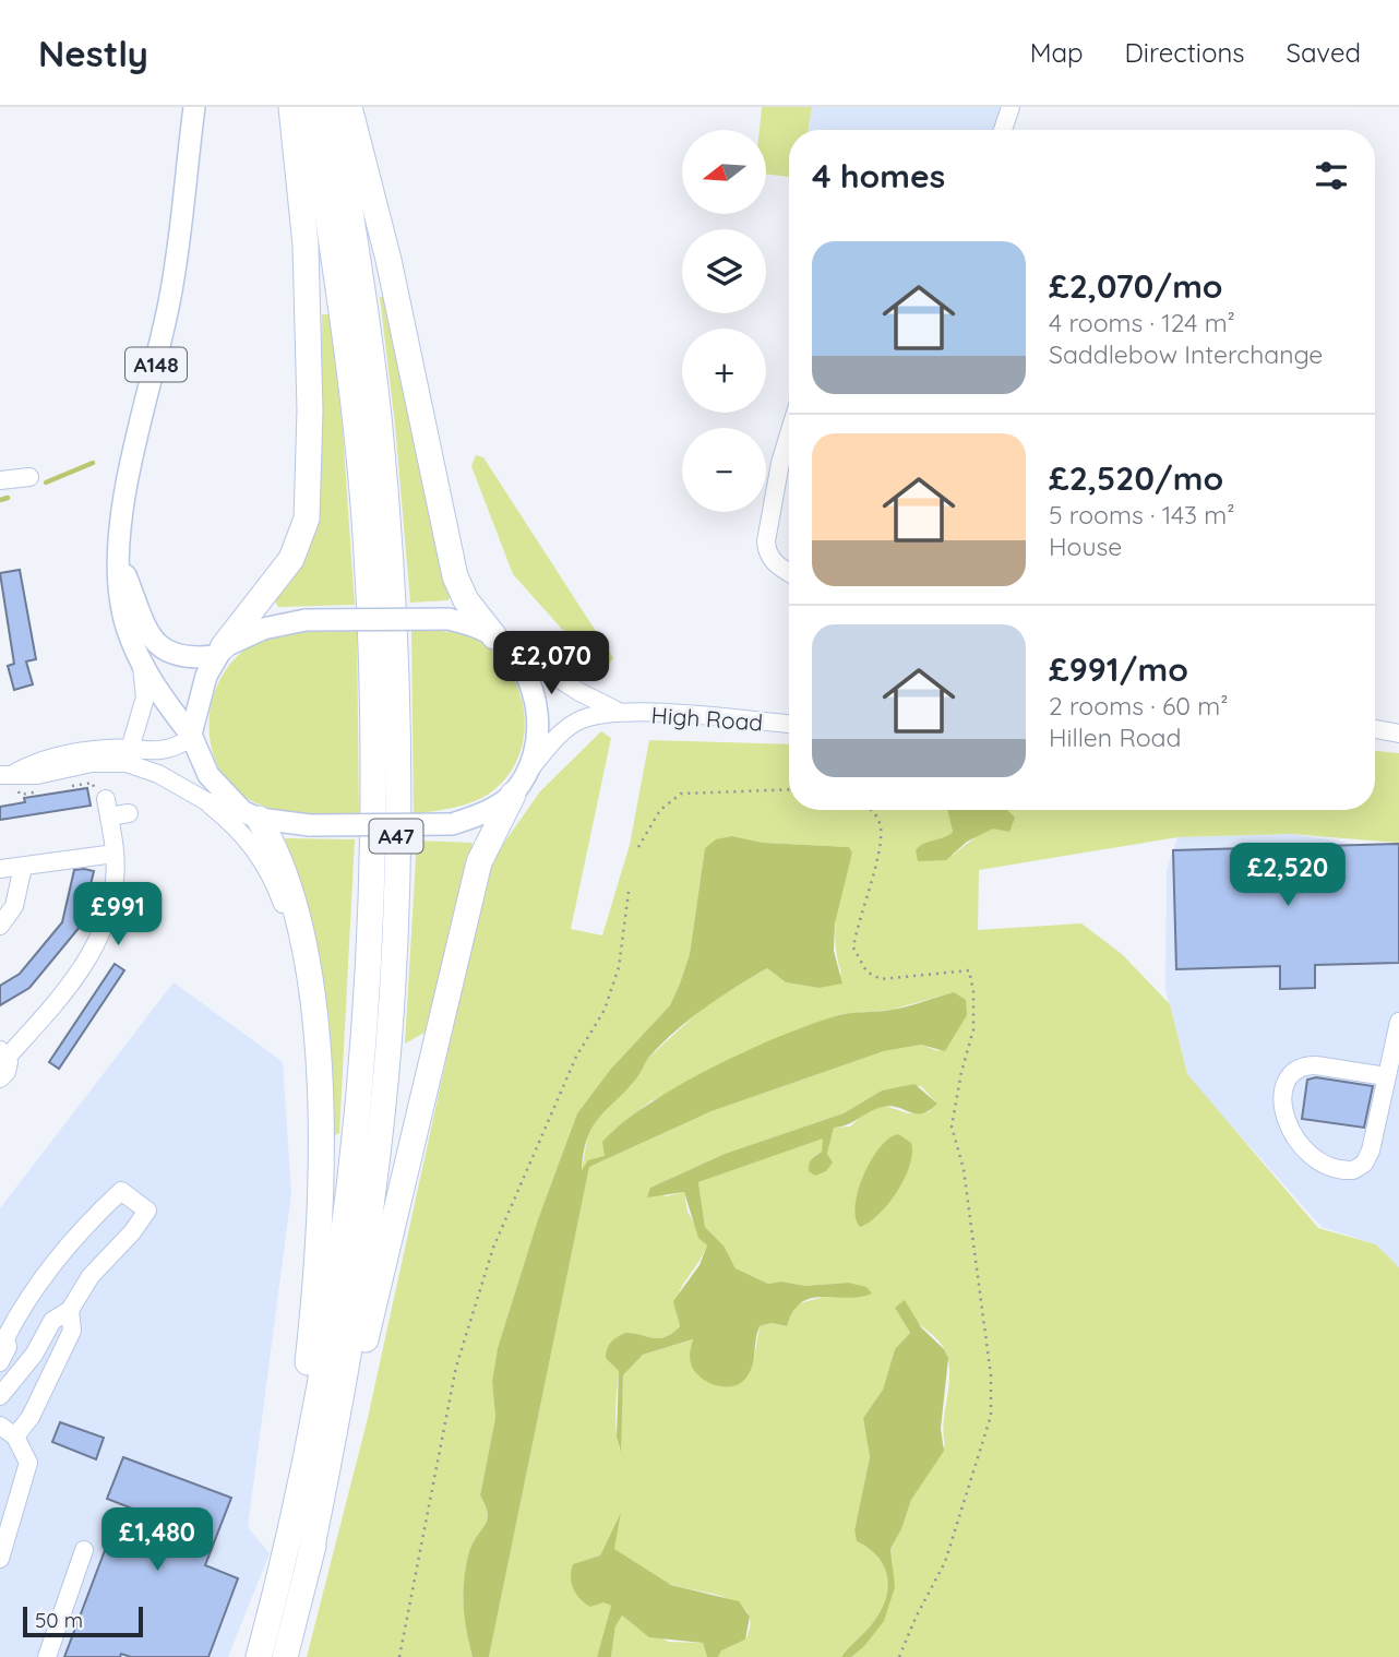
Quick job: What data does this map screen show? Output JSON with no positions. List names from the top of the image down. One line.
{"streets":{"highway":["A47"],"main road":["A148"],"street":["High Road"]},"crossings":[["A148","High Road"],["A148","A47"],["High Road","A47"]],"scale_bar":"50 m","north":"left","page":{"header":"Nestly","nav":["Map","Directions","Saved"],"map_buttons":["+","−"],"heading":"4 homes","list":[{"name":"£2,070/mo","note":"4 rooms · 124 m² · Saddlebow Interchange"},{"name":"£2,520/mo","note":"5 rooms · 143 m² · House"},{"name":"£991/mo","note":"2 rooms · 60 m² · Hillen Road"}],"price":["£2,070","£2,520","£991","£1,480"],"scale":"50 m"}}
